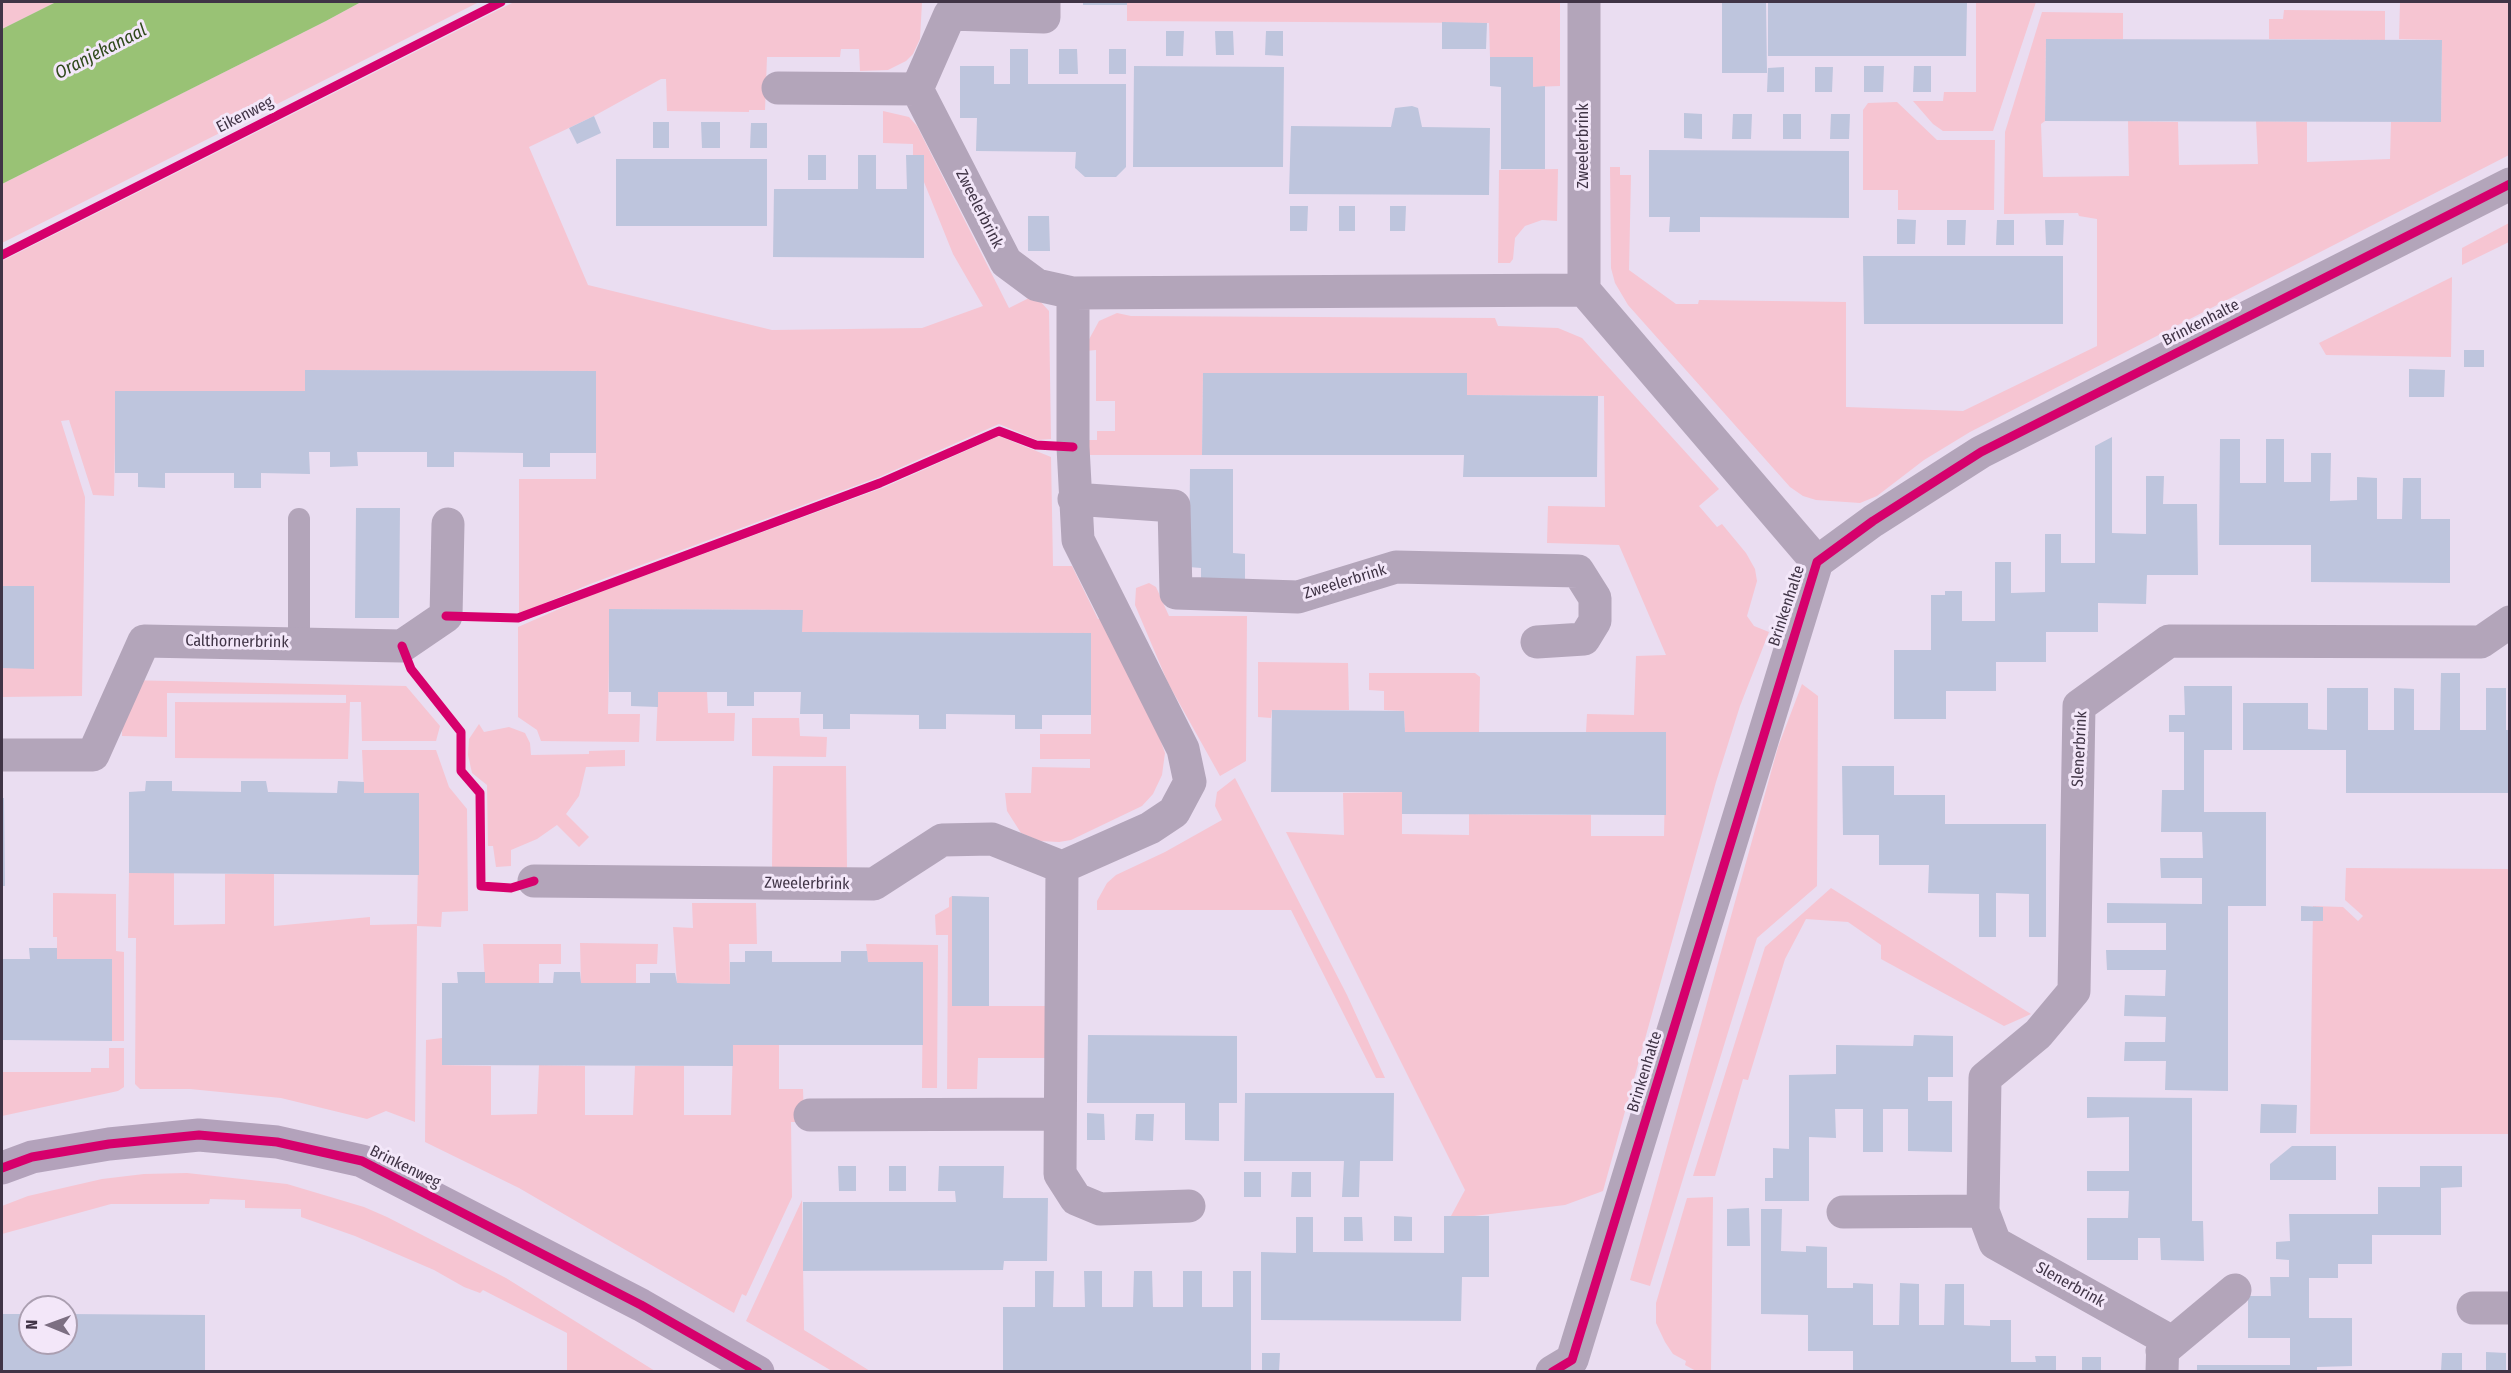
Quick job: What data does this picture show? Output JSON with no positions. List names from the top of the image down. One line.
{"streets":{"street":["Zweelerbrink","Brinkenhalte","Calthornerbrink","Slenerbrink","Brinkenweg"],"cycle path":["Eikenweg"]},"water":["Oranjekanaal"],"north":"left"}
